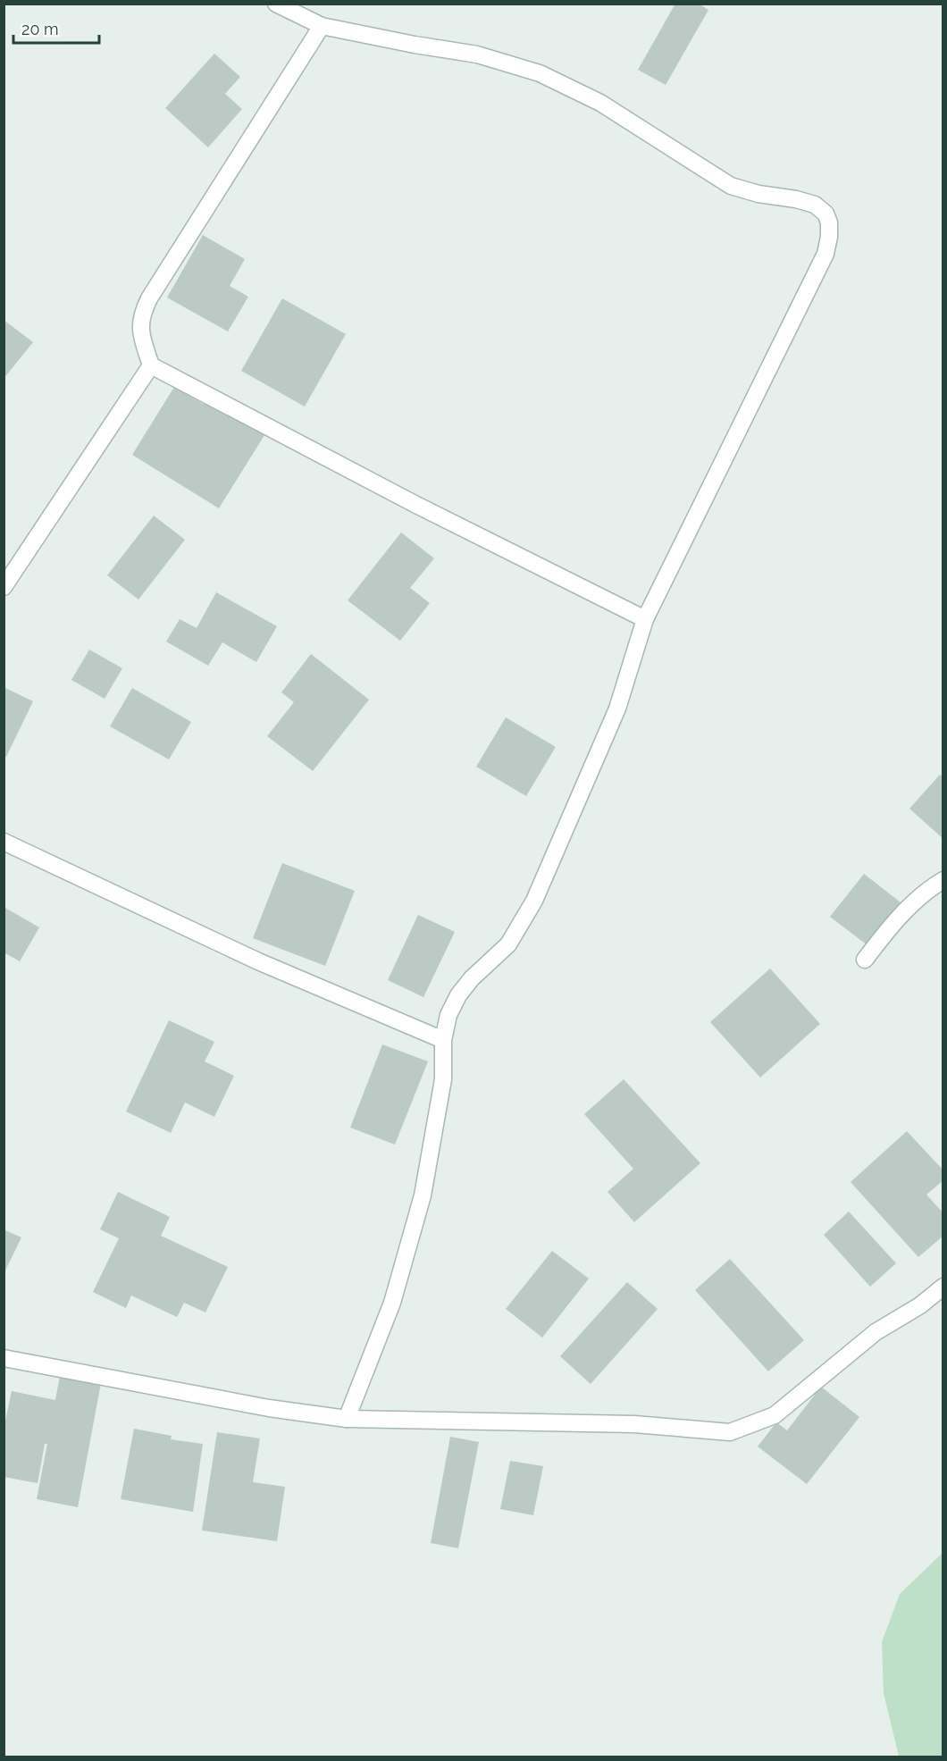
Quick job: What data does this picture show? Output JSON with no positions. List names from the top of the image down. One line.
{"scale_bar":"20 m"}
